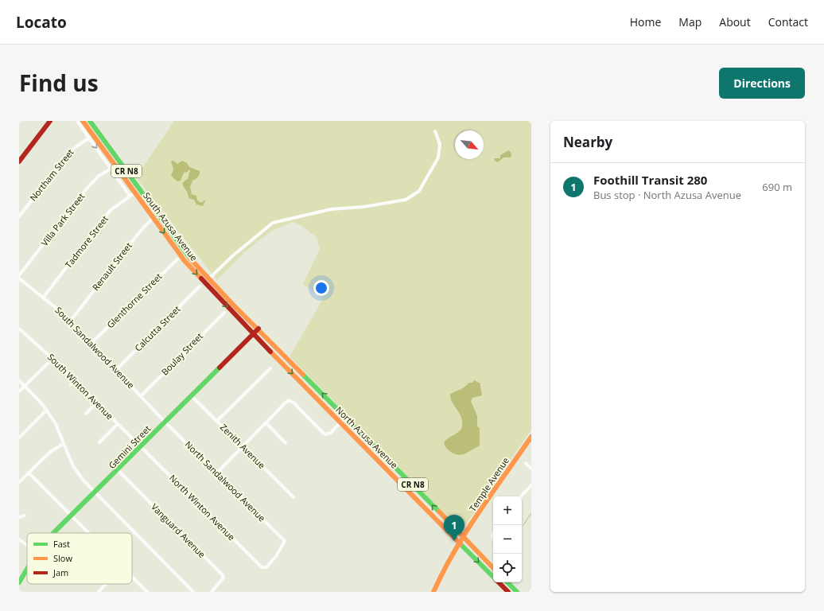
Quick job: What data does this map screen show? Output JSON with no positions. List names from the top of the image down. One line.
{"streets":{"main road":["CR N8","South Azusa Avenue","North Azusa Avenue","Gemini Street","Temple Avenue"],"street":["Northam Street","Villa Park Street","Tadmore Street","Renault Street","Glenthorne Street","Calcutta Street","South Sandalwood Avenue","Boulay Street","South Winton Avenue","Zenith Avenue","North Sandalwood Avenue","North Winton Avenue","Vanguard Avenue"]},"crossings":[["South Azusa Avenue","Tadmore Street"],["South Azusa Avenue","Renault Street"],["South Azusa Avenue","North Azusa Avenue"],["South Azusa Avenue","Gemini Street"],["Tadmore Street","South Sandalwood Avenue"],["Renault Street","South Sandalwood Avenue"],["Glenthorne Street","South Sandalwood Avenue"],["Calcutta Street","South Sandalwood Avenue"],["South Sandalwood Avenue","Boulay Street"],["South Sandalwood Avenue","Gemini Street"],["South Sandalwood Avenue","North Sandalwood Avenue"],["South Winton Avenue","Gemini Street"],["South Winton Avenue","North Winton Avenue"],["North Azusa Avenue","Gemini Street"],["North Azusa Avenue","Temple Avenue"],["Zenith Avenue","Gemini Street"],["Gemini Street","North Sandalwood Avenue"],["Gemini Street","North Winton Avenue"],["Gemini Street","Vanguard Avenue"],["North Sandalwood Avenue","North Winton Avenue"]],"legend":["Fast","Slow","Jam"],"north":"bottom right","page":{"header":"Locato","nav":["Home","Map","About","Contact"],"title":"Find us","buttons":"Directions","heading":"Nearby","list":[{"mark":"1","name":"Foothill Transit 280","note":"Bus stop · North Azusa Avenue","value":"690 m"}],"map_buttons":["+","−"],"pins":"1"}}
